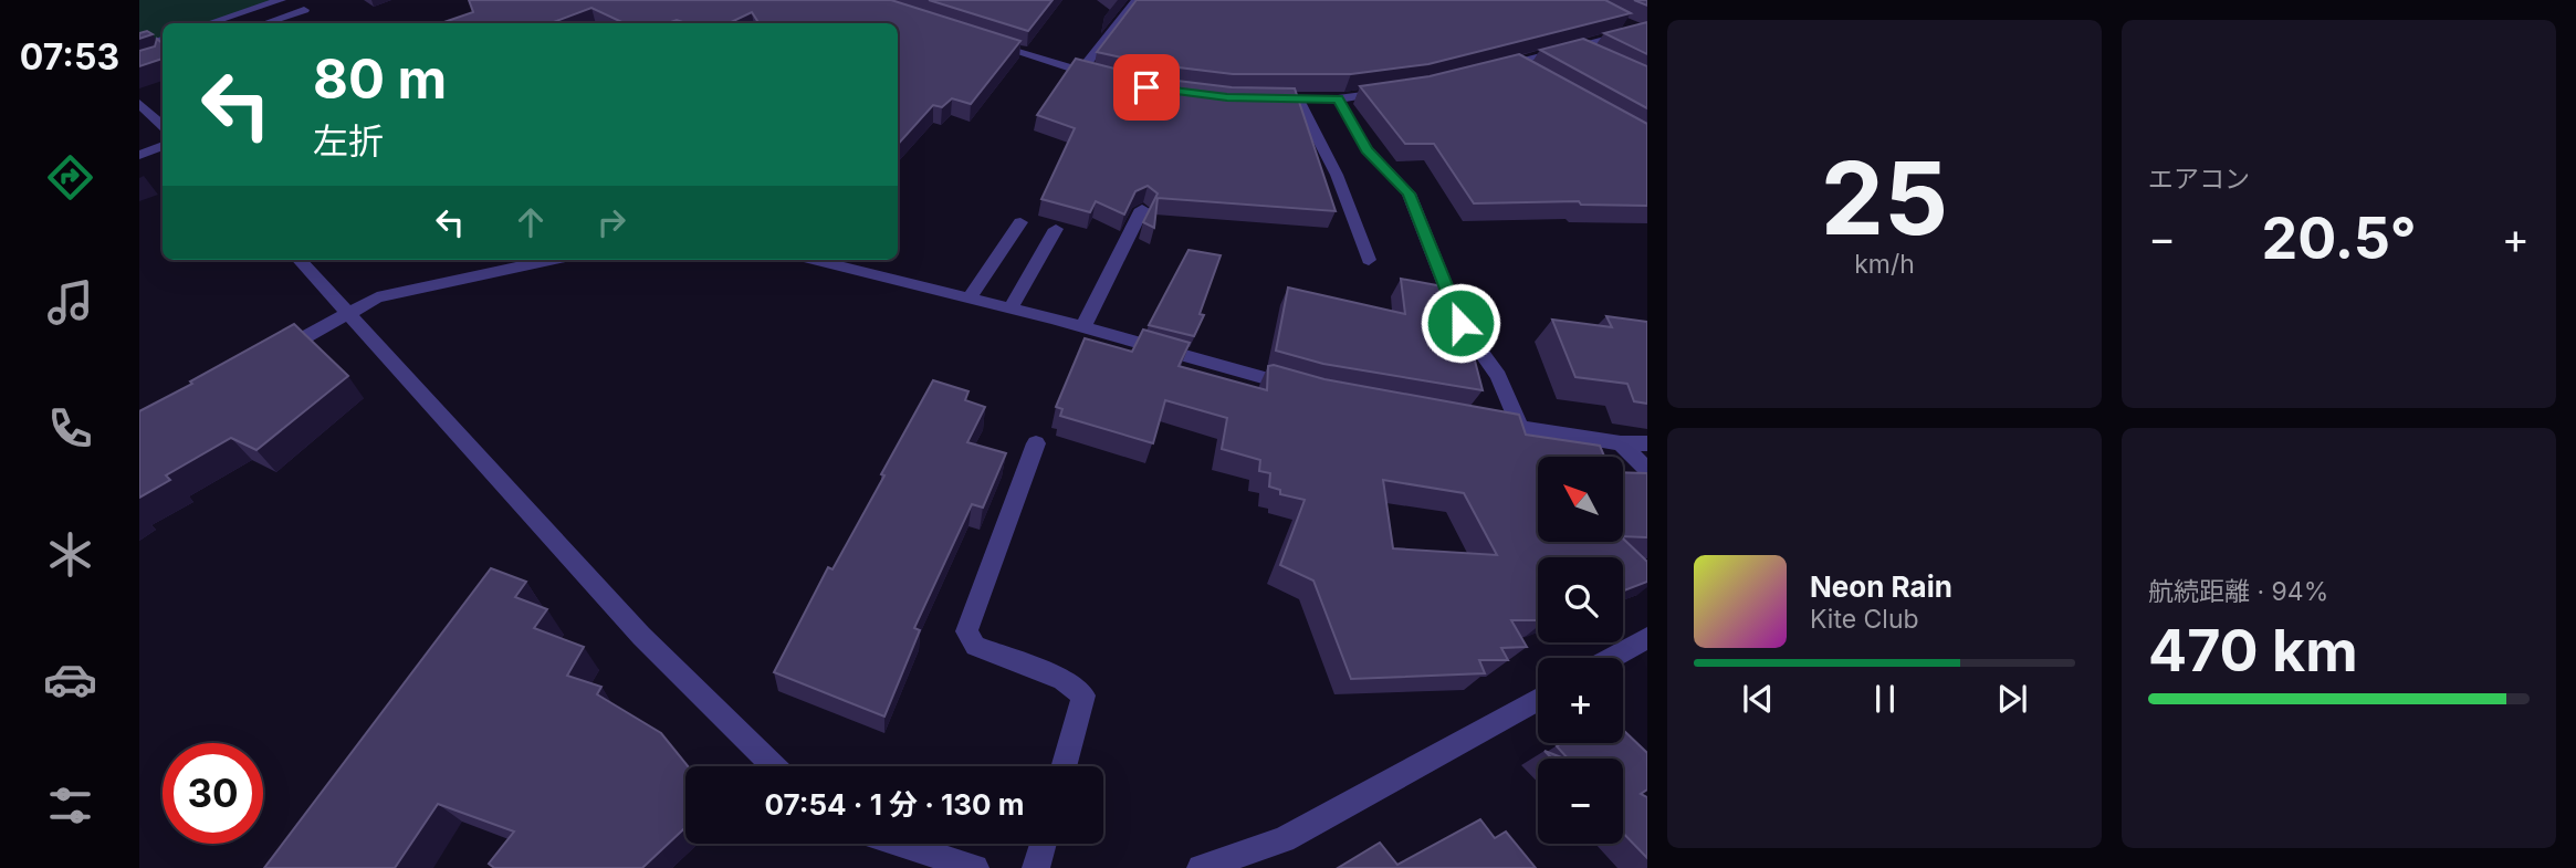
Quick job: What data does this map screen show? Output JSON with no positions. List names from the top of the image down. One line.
{"north":"top left","page":{"tabs":"07:53","tile":[["25","km/h"],"エアコン",["航続距離 · 94%","470 km"]],"turn":["80 m","左折"],"heat":["−","20.5°","+"],"map_buttons":["+","−"],"song":["Neon Rain","Kite Club"],"limit":"30","trip":"07:54 · 1 分 · 130 m"}}
